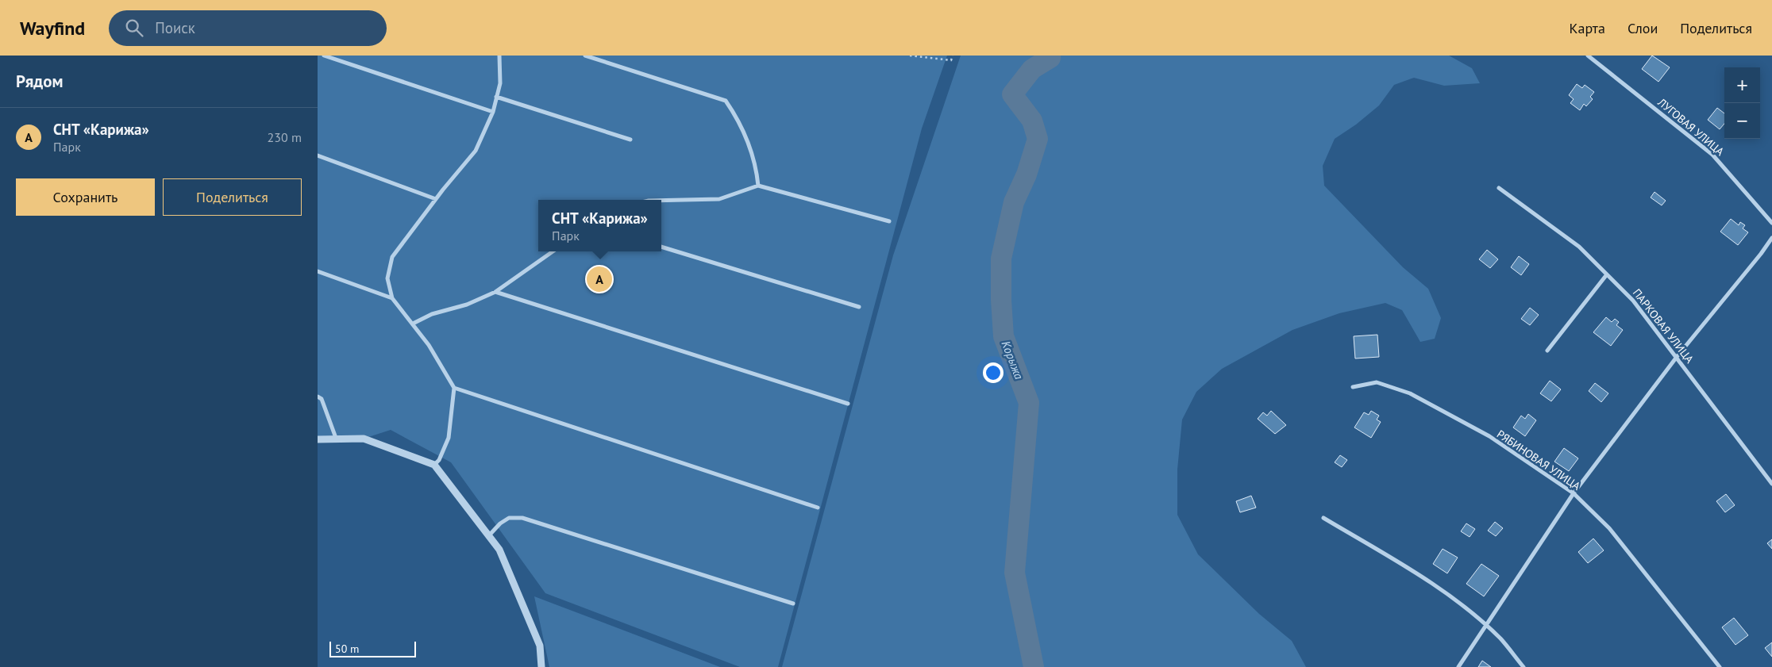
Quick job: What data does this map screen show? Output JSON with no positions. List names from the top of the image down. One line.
{"streets":{"street":["ЛУГОВАЯ УЛИЦА","ПАРКОВАЯ УЛИЦА","РЯБИНОВАЯ УЛИЦА"]},"water":["Корыжа"],"scale_bar":"50 m","page":{"header":"Wayfind","search":"Поиск","nav":["Карта","Слои","Поделиться"],"heading":"Рядом","map_buttons":["+","−"],"list":[{"mark":"A","name":"СНТ «Карижа»","note":"Парк","value":"230 m"}],"buttons":["Сохранить","Поделиться"],"popup":["СНТ «Карижа»","Парк"],"pins":"A","scale":"50 m"}}
